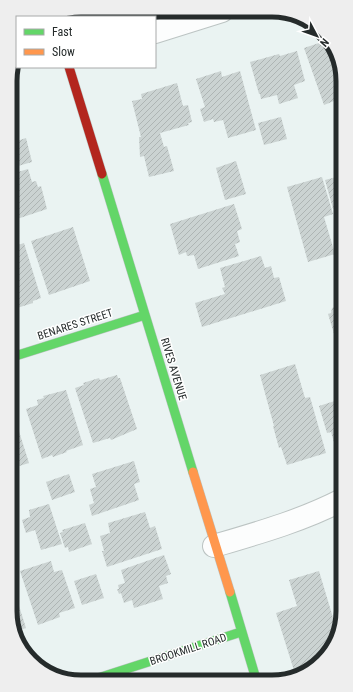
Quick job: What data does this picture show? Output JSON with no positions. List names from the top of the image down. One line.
{"streets":{"street":["BENARES STREET","RIVES AVENUE","BROOKMILL ROAD"]},"crossings":[["BENARES STREET","RIVES AVENUE"],["RIVES AVENUE","BROOKMILL ROAD"]],"legend":["Fast","Slow"],"north":"bottom right"}
